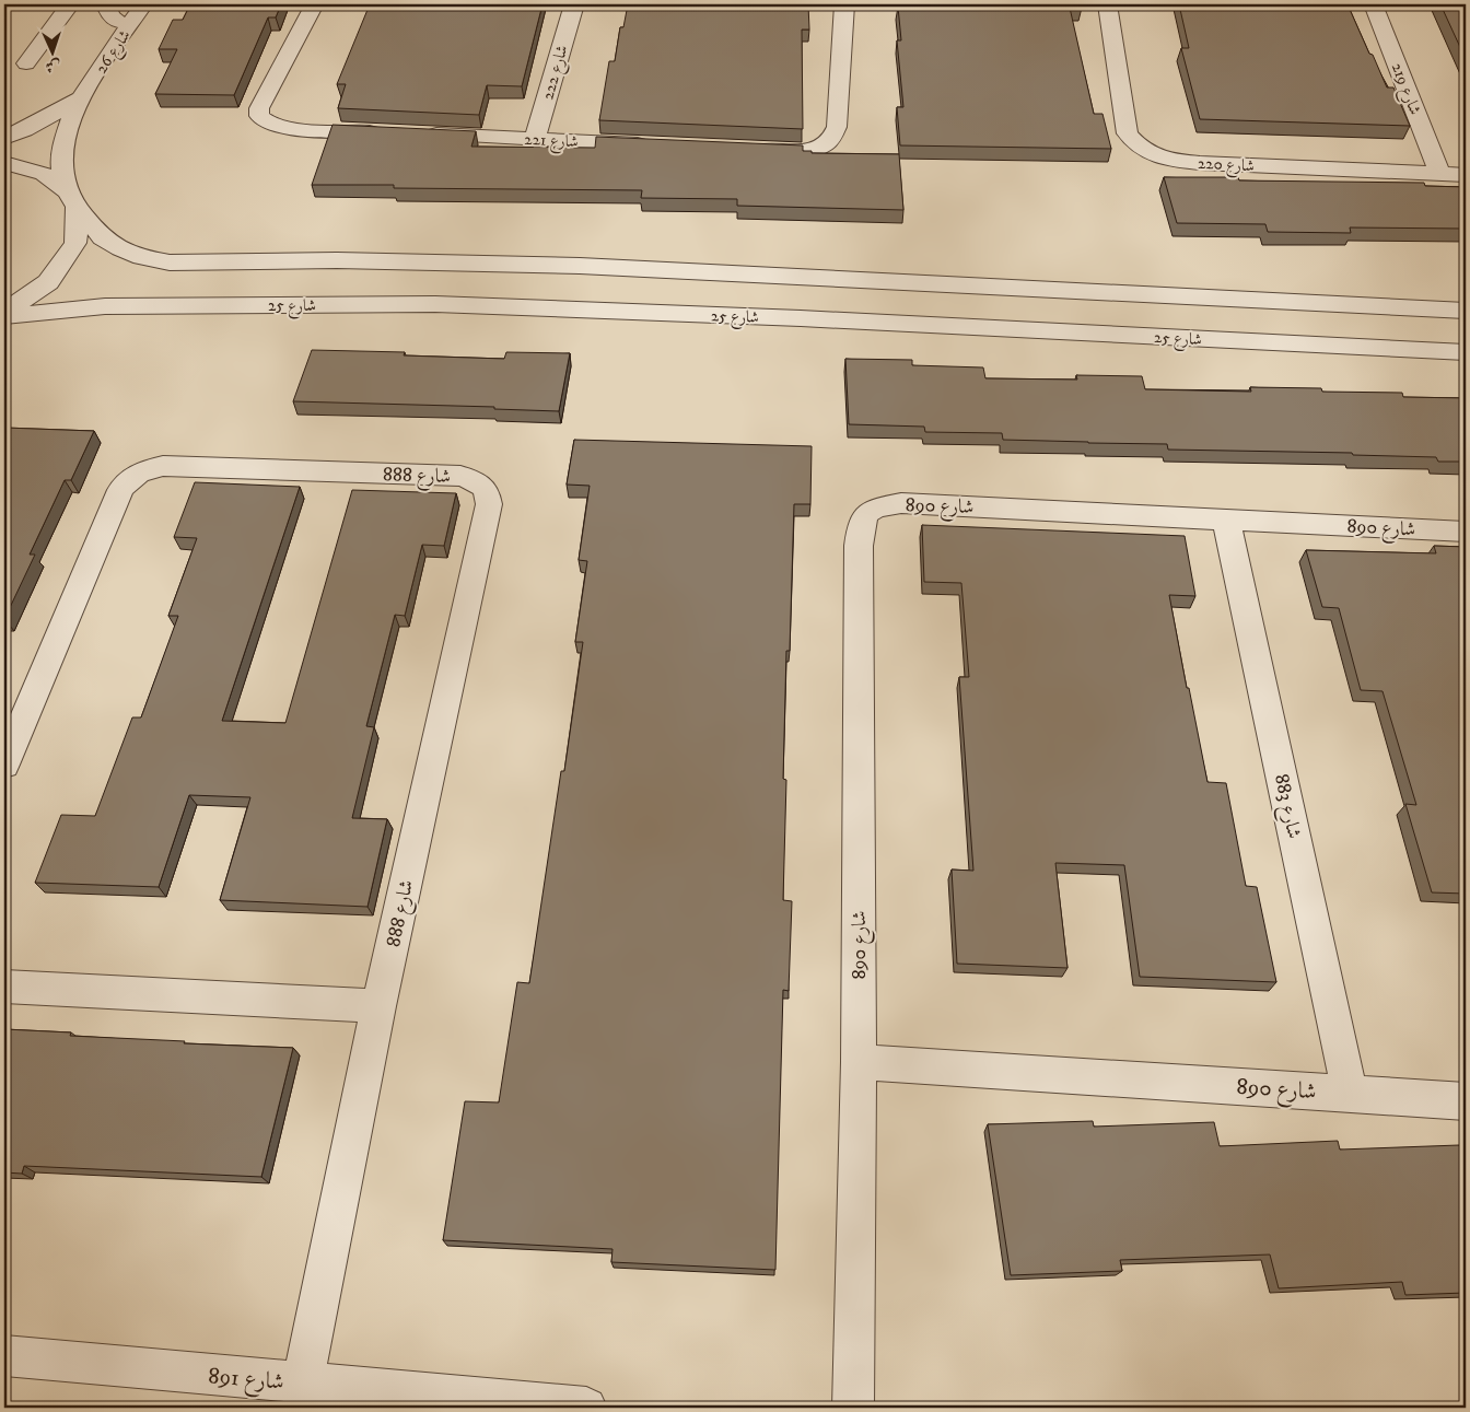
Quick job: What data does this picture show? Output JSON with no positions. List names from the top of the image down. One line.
{"streets":{"street":["شارع 26","شارع 222","شارع 219","شارع 221","شارع 220","شارع 25","شارع 888","شارع 890","شارع 883","شارع 891"]},"crossings":[["شارع 222","شارع 221"],["شارع 219","شارع 220"],["شارع 888","شارع 891"],["شارع 890","شارع 883"]],"north":"bottom"}
